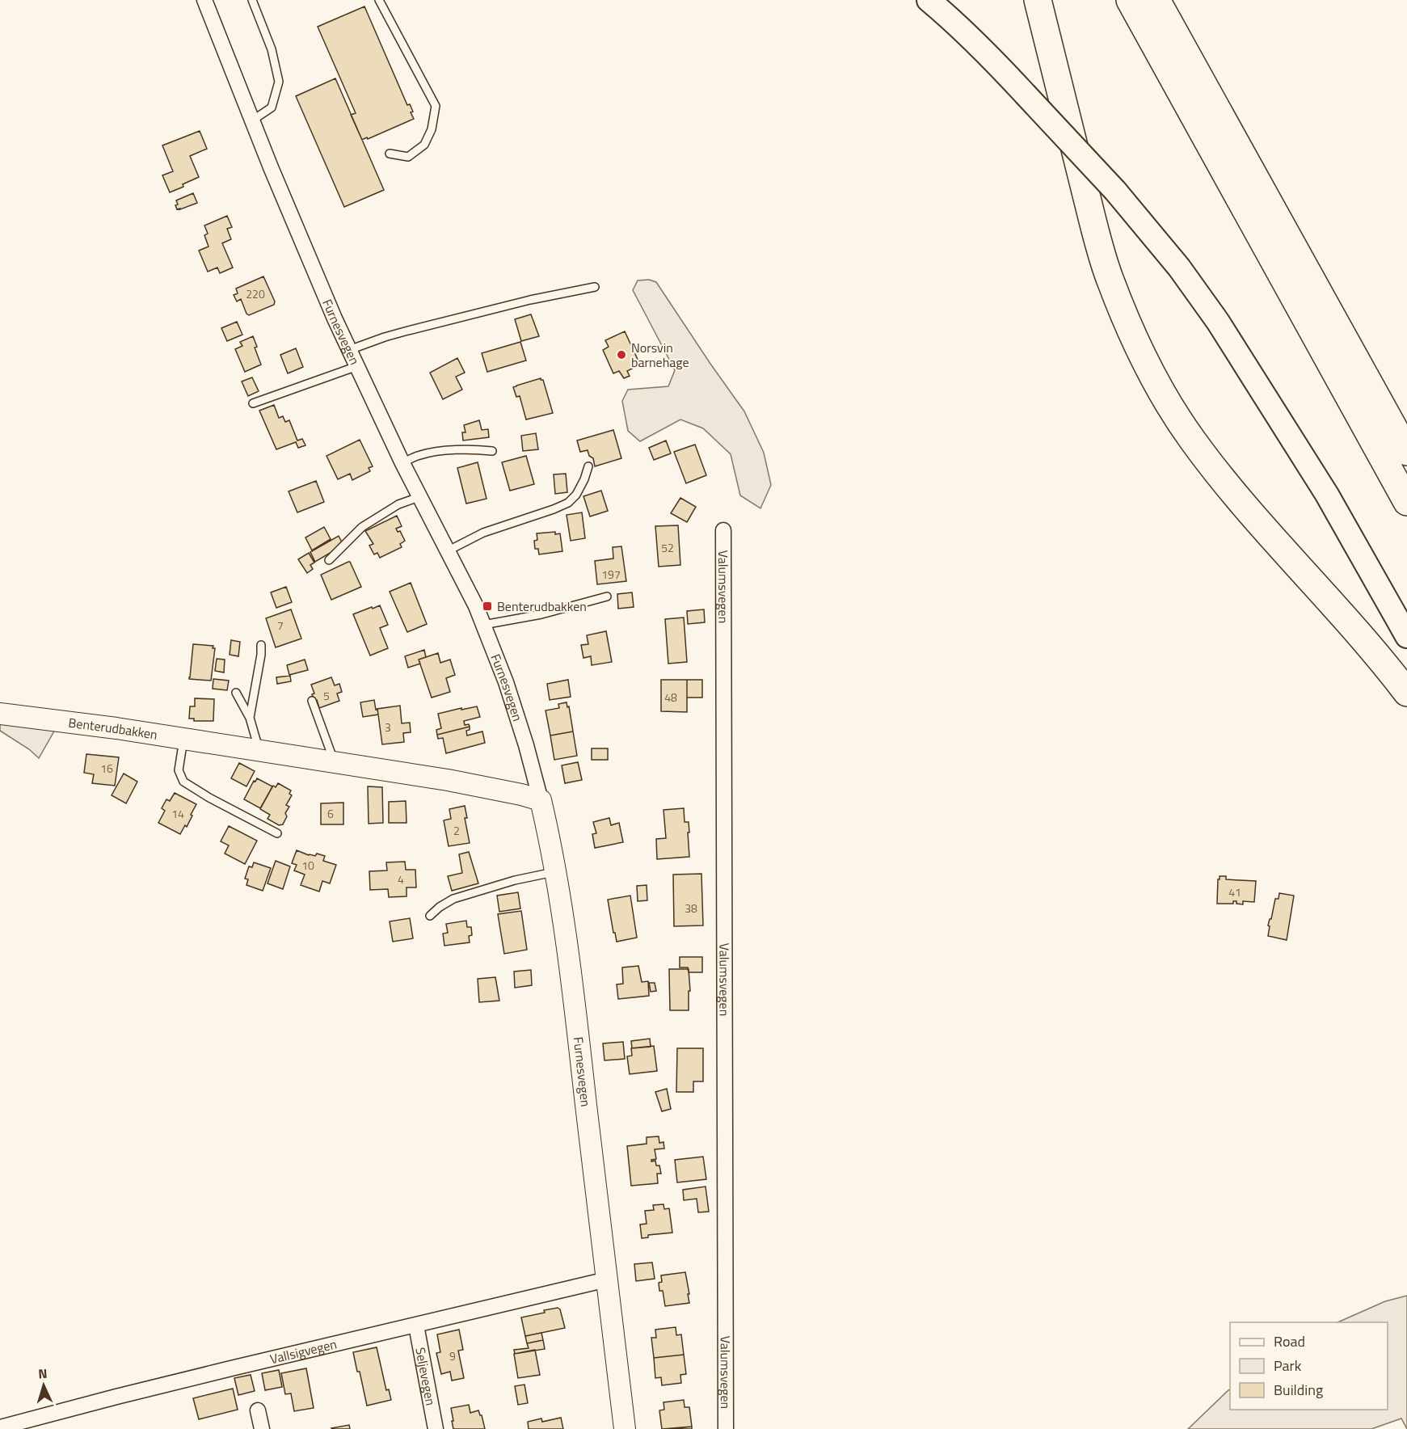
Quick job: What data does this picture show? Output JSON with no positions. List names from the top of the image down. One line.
{"streets":{"main road":["Furnesvegen","Benterudbakken"],"street":["Valumsvegen","Vallsigvegen","Seljevegen"]},"crossings":[["Furnesvegen","Benterudbakken"],["Furnesvegen","Vallsigvegen"],["Vallsigvegen","Seljevegen"]],"places":{"other":["Norsvin barnehage"],"transit":["Benterudbakken"]},"house_numbers":["220","52","197","7","5","48","3","16","14","6","2","10","4","41","38","9"],"legend":["Road","Park","Building"],"north":"top"}
